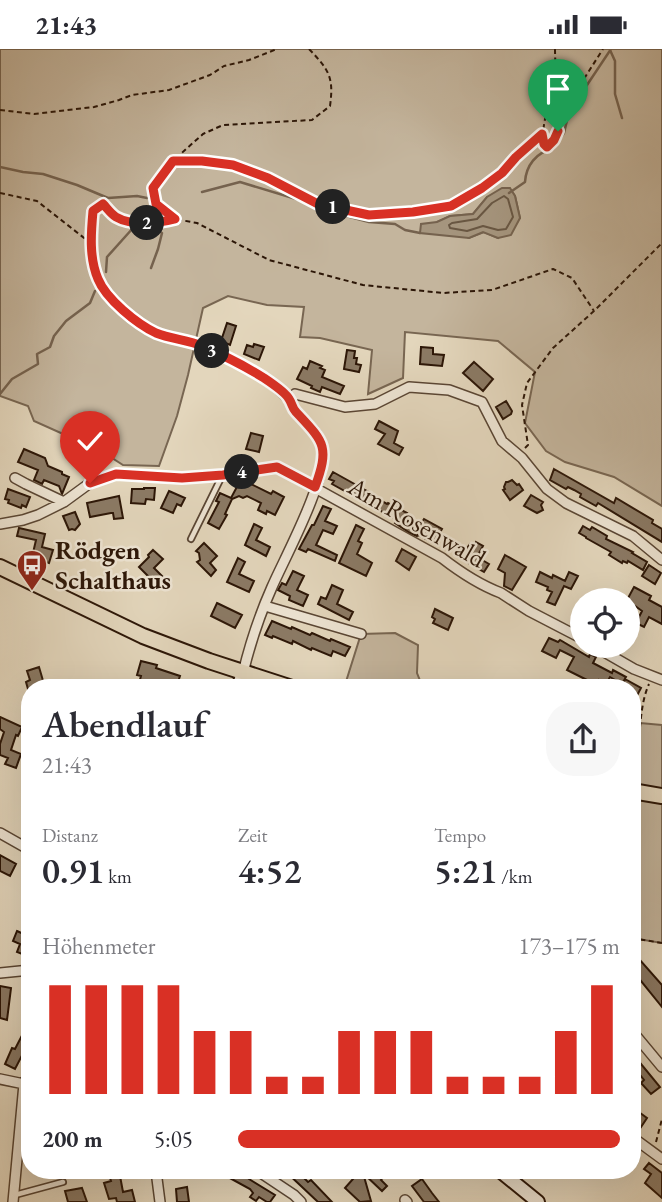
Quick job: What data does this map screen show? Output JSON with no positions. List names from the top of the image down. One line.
{"streets":{"street":["Am Rosenwald"]},"places":{"bus stop":["Rödgen Schalthaus"]},"page":{"status":"21:43","pins":["1","2","3","4"],"heading":["Abendlauf","21:43"],"stats":[["Distanz","0.91 km"],["Zeit","4:52"],["Tempo","5:21 /km"]],"chart":["Höhenmeter","173–175 m"],"list":[{"name":"200 m","note":"5:05"}]}}
